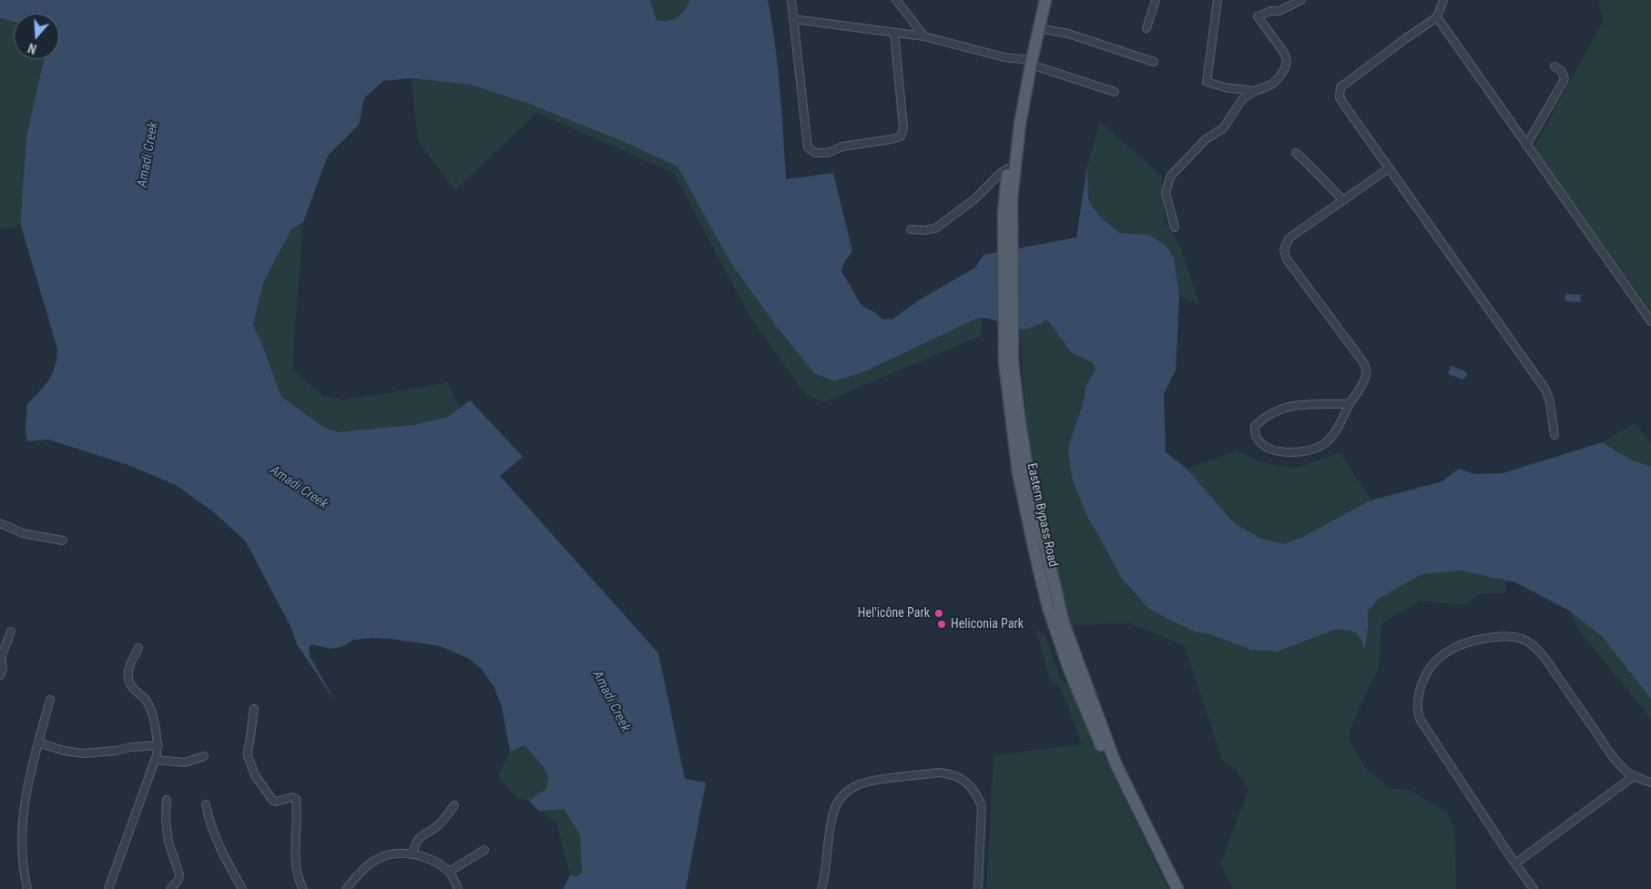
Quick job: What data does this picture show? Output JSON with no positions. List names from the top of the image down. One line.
{"streets":{"main road":["Eastern Bypass Road"]},"water":["Amadi Creek"],"places":["Hel'icône Park","Heliconia Park"],"north":"bottom"}
